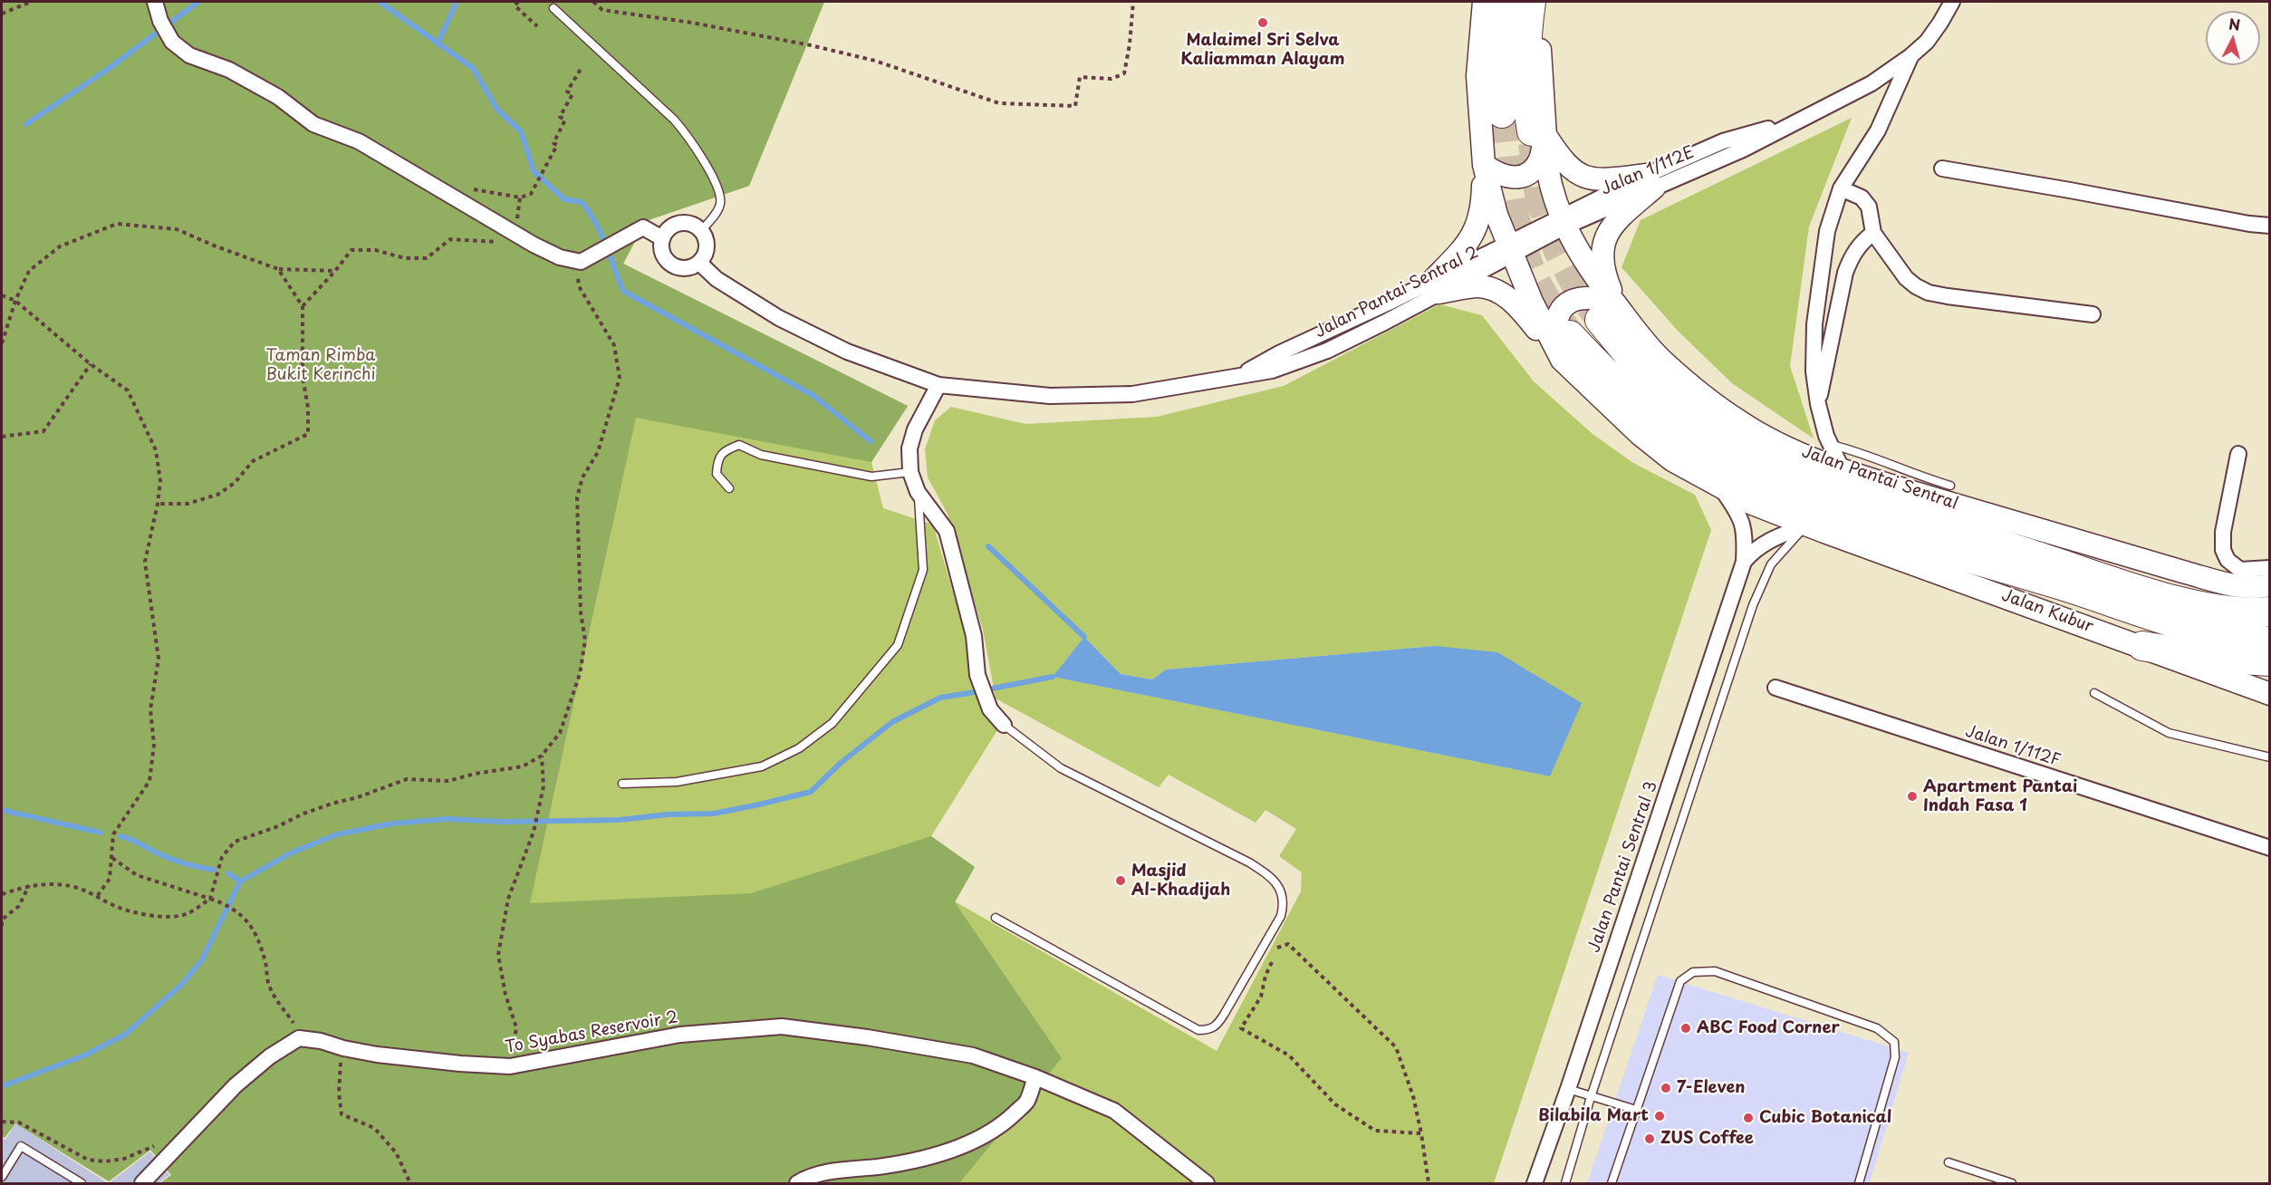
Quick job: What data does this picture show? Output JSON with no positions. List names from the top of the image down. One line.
{"streets":{"main road":["Jalan Pantai Sentral","Jalan Kubur"],"street":["Jalan 1/112E","Jalan Pantai Sentral 2","Jalan 1/112F","Jalan Pantai Sentral 3","To Syabas Reservoir 2"]},"crossings":[["Jalan 1/112E","Jalan Pantai Sentral 2"],["Jalan 1/112E","Jalan Pantai Sentral"],["Jalan Kubur","Jalan Pantai Sentral 3"]],"parks":["Taman Rimba Bukit Kerinchi"],"places":["Malaimel Sri Selva Kaliamman Alayam","Apartment Pantai Indah Fasa 1","Masjid Al-Khadijah","ABC Food Corner","7-Eleven","Bilabila Mart","Cubic Botanical","ZUS Coffee"],"north":"top"}
